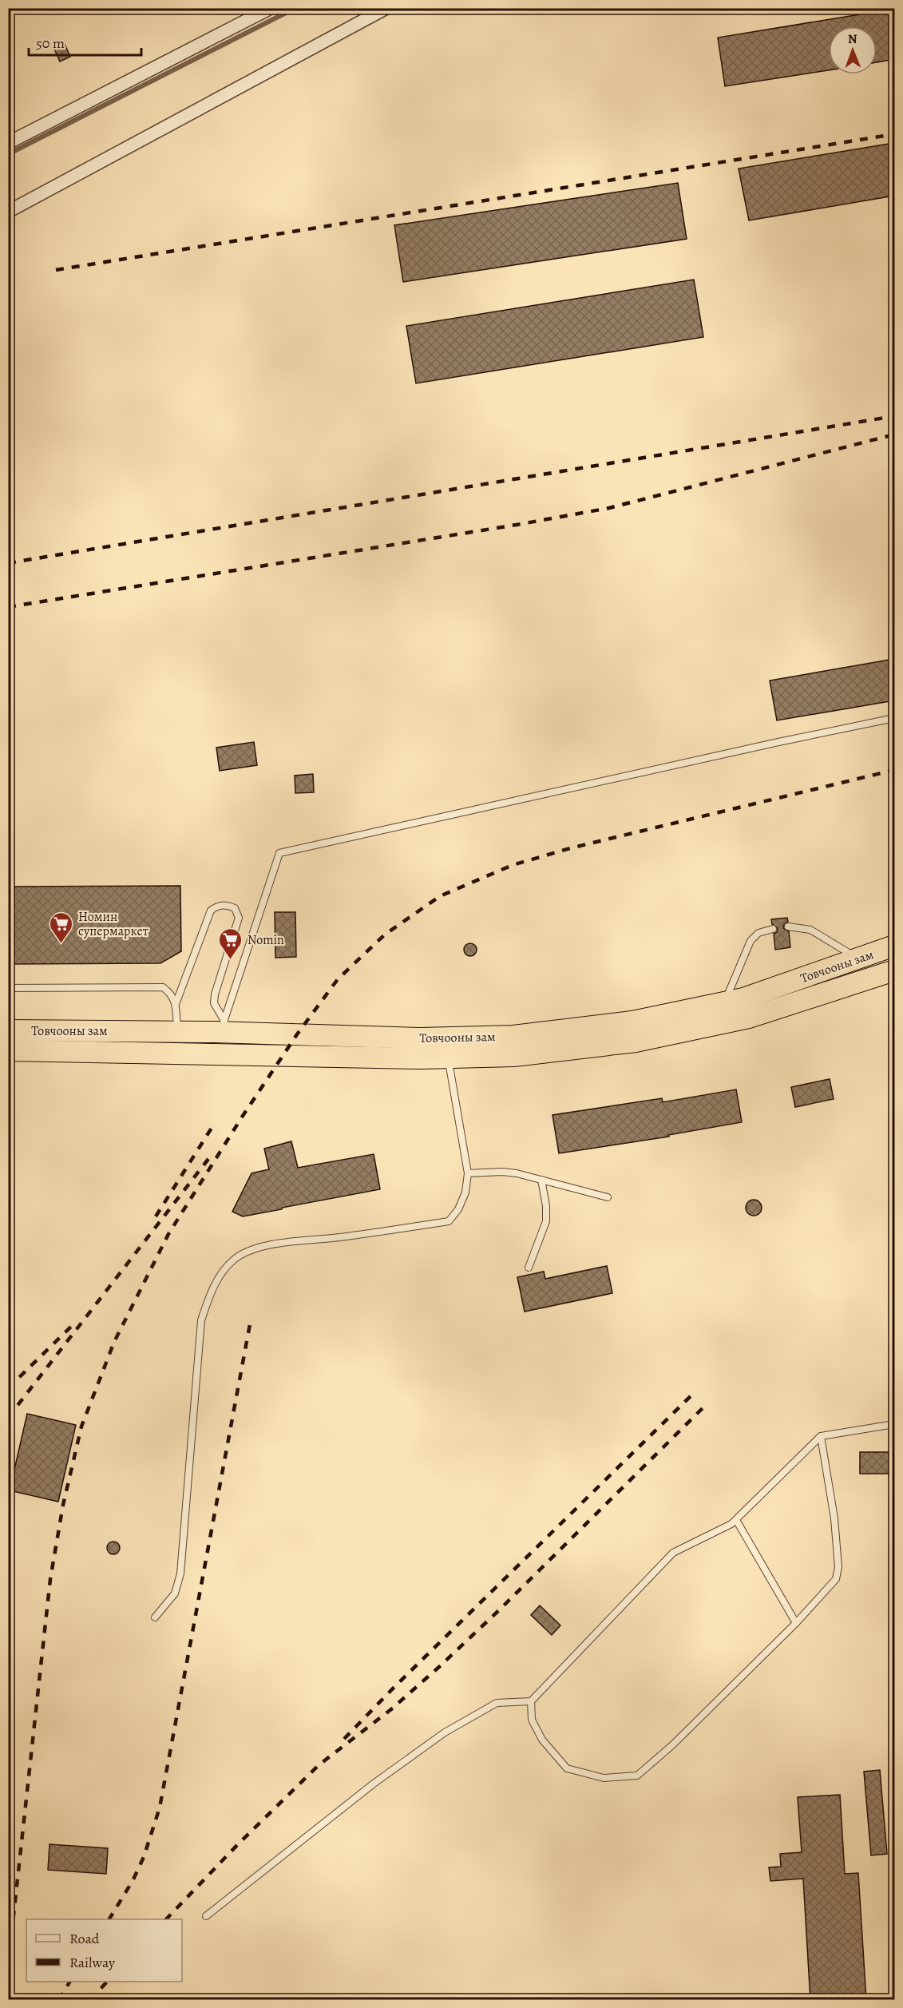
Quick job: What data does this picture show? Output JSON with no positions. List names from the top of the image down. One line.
{"streets":{"highway":["Товчооны зам"]},"places":{"supermarket":["Номин супермаркет","Nomin"]},"legend":["Road","Railway"],"scale_bar":"50 m","north":"top"}
